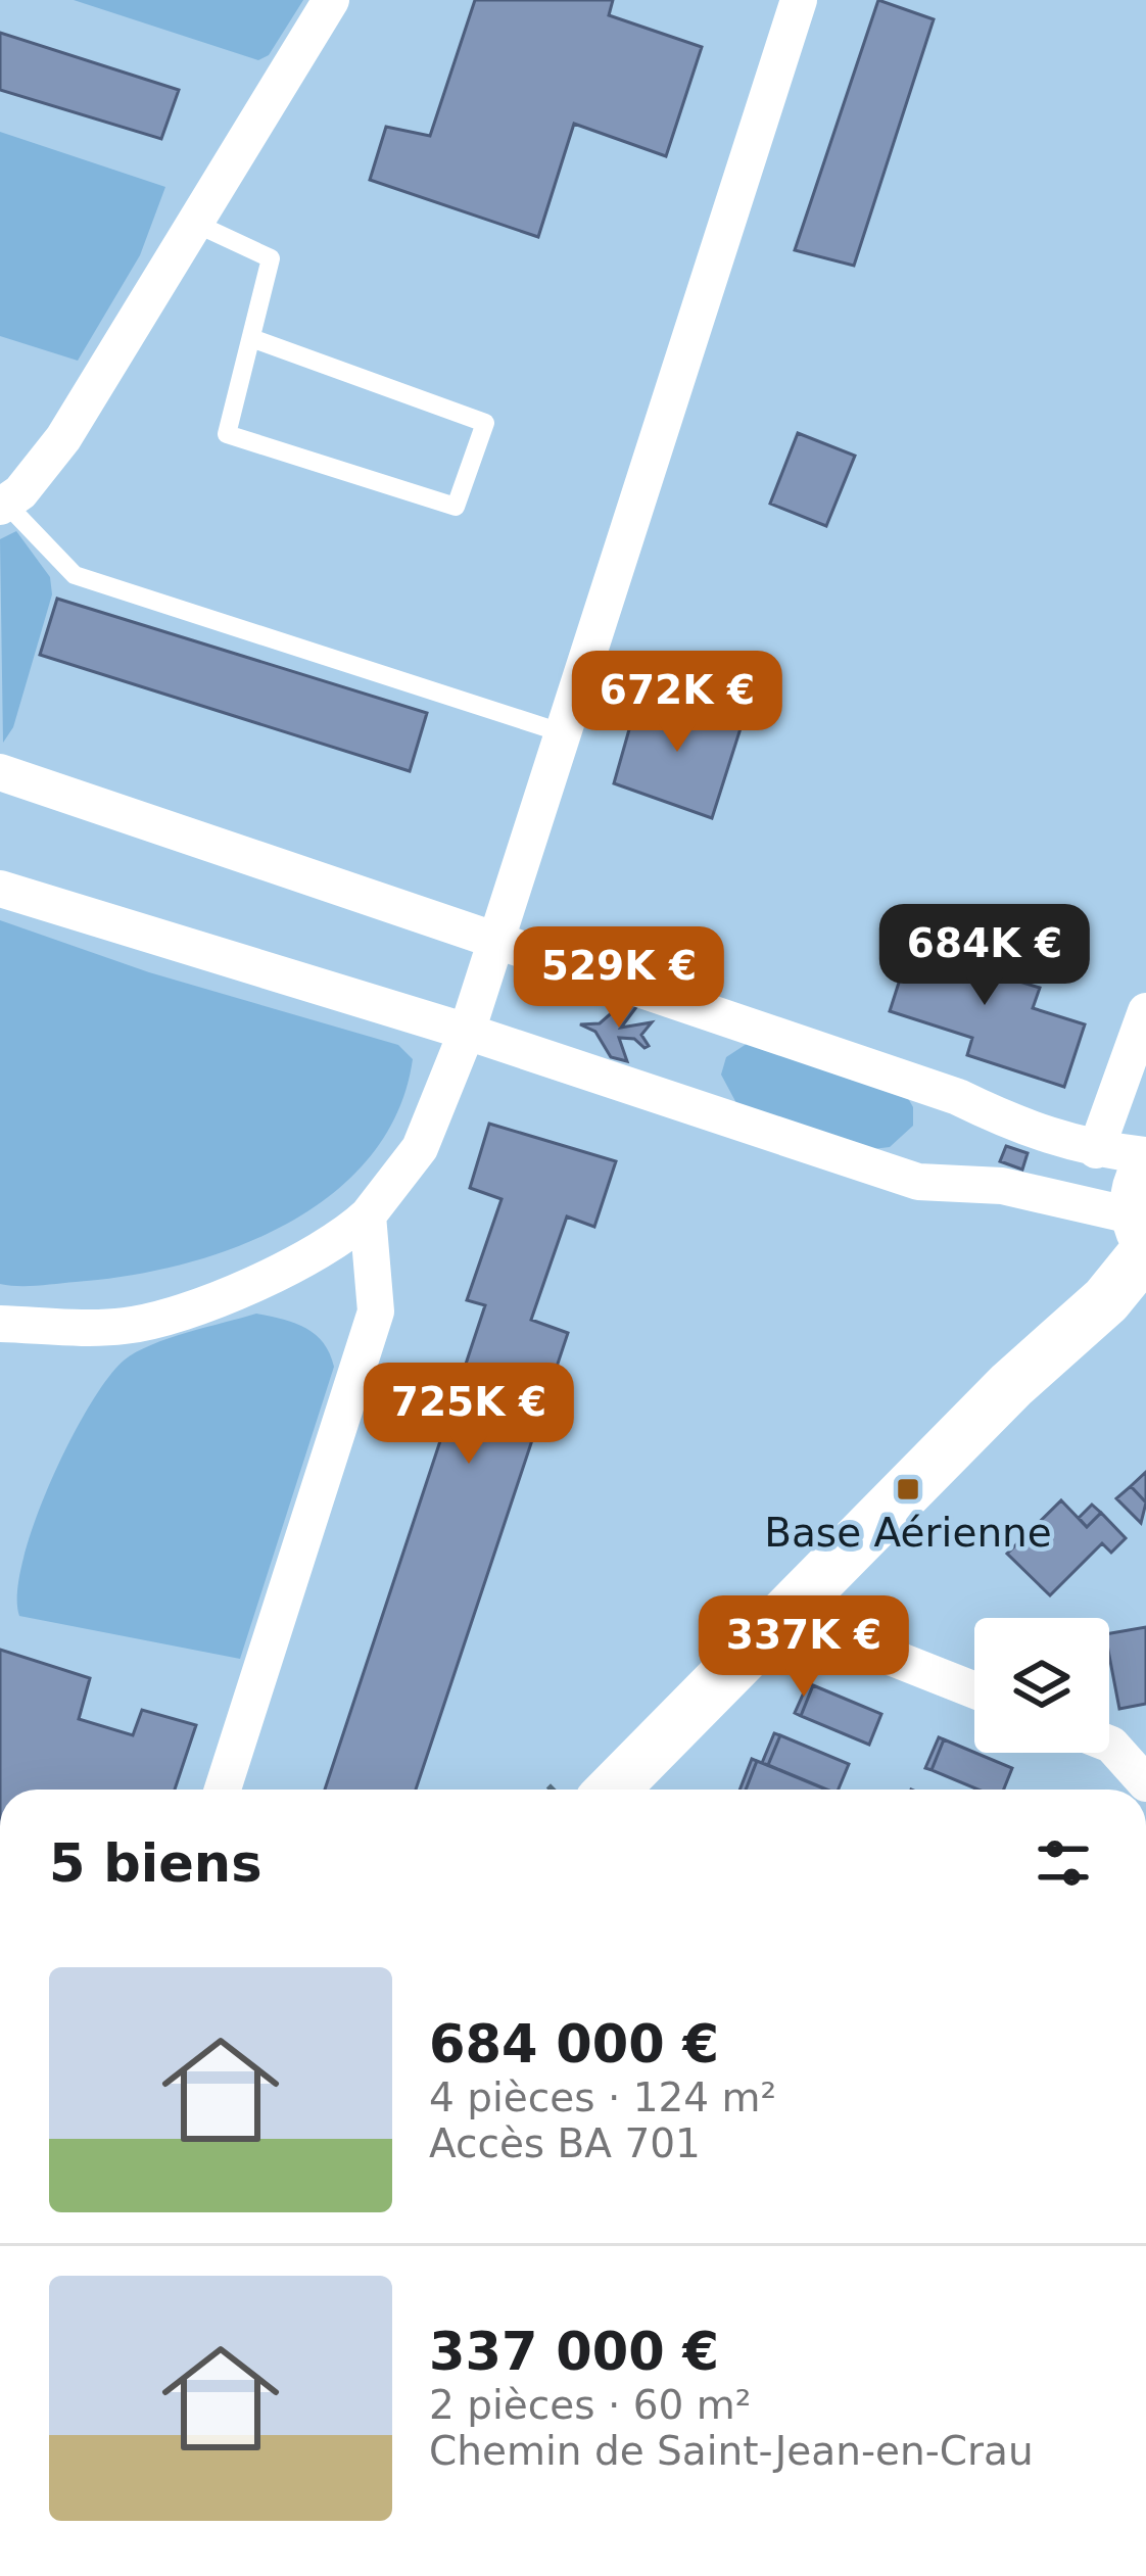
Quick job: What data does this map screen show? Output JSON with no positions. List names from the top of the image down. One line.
{"places":{"transit":["Base Aérienne"]},"page":{"price":["672K €","684K €","529K €","725K €","337K €"],"heading":"5 biens","list":[{"name":"684 000 €","note":"4 pièces · 124 m² · Accès BA 701"},{"name":"337 000 €","note":"2 pièces · 60 m² · Chemin de Saint-Jean-en-Crau"}]}}
